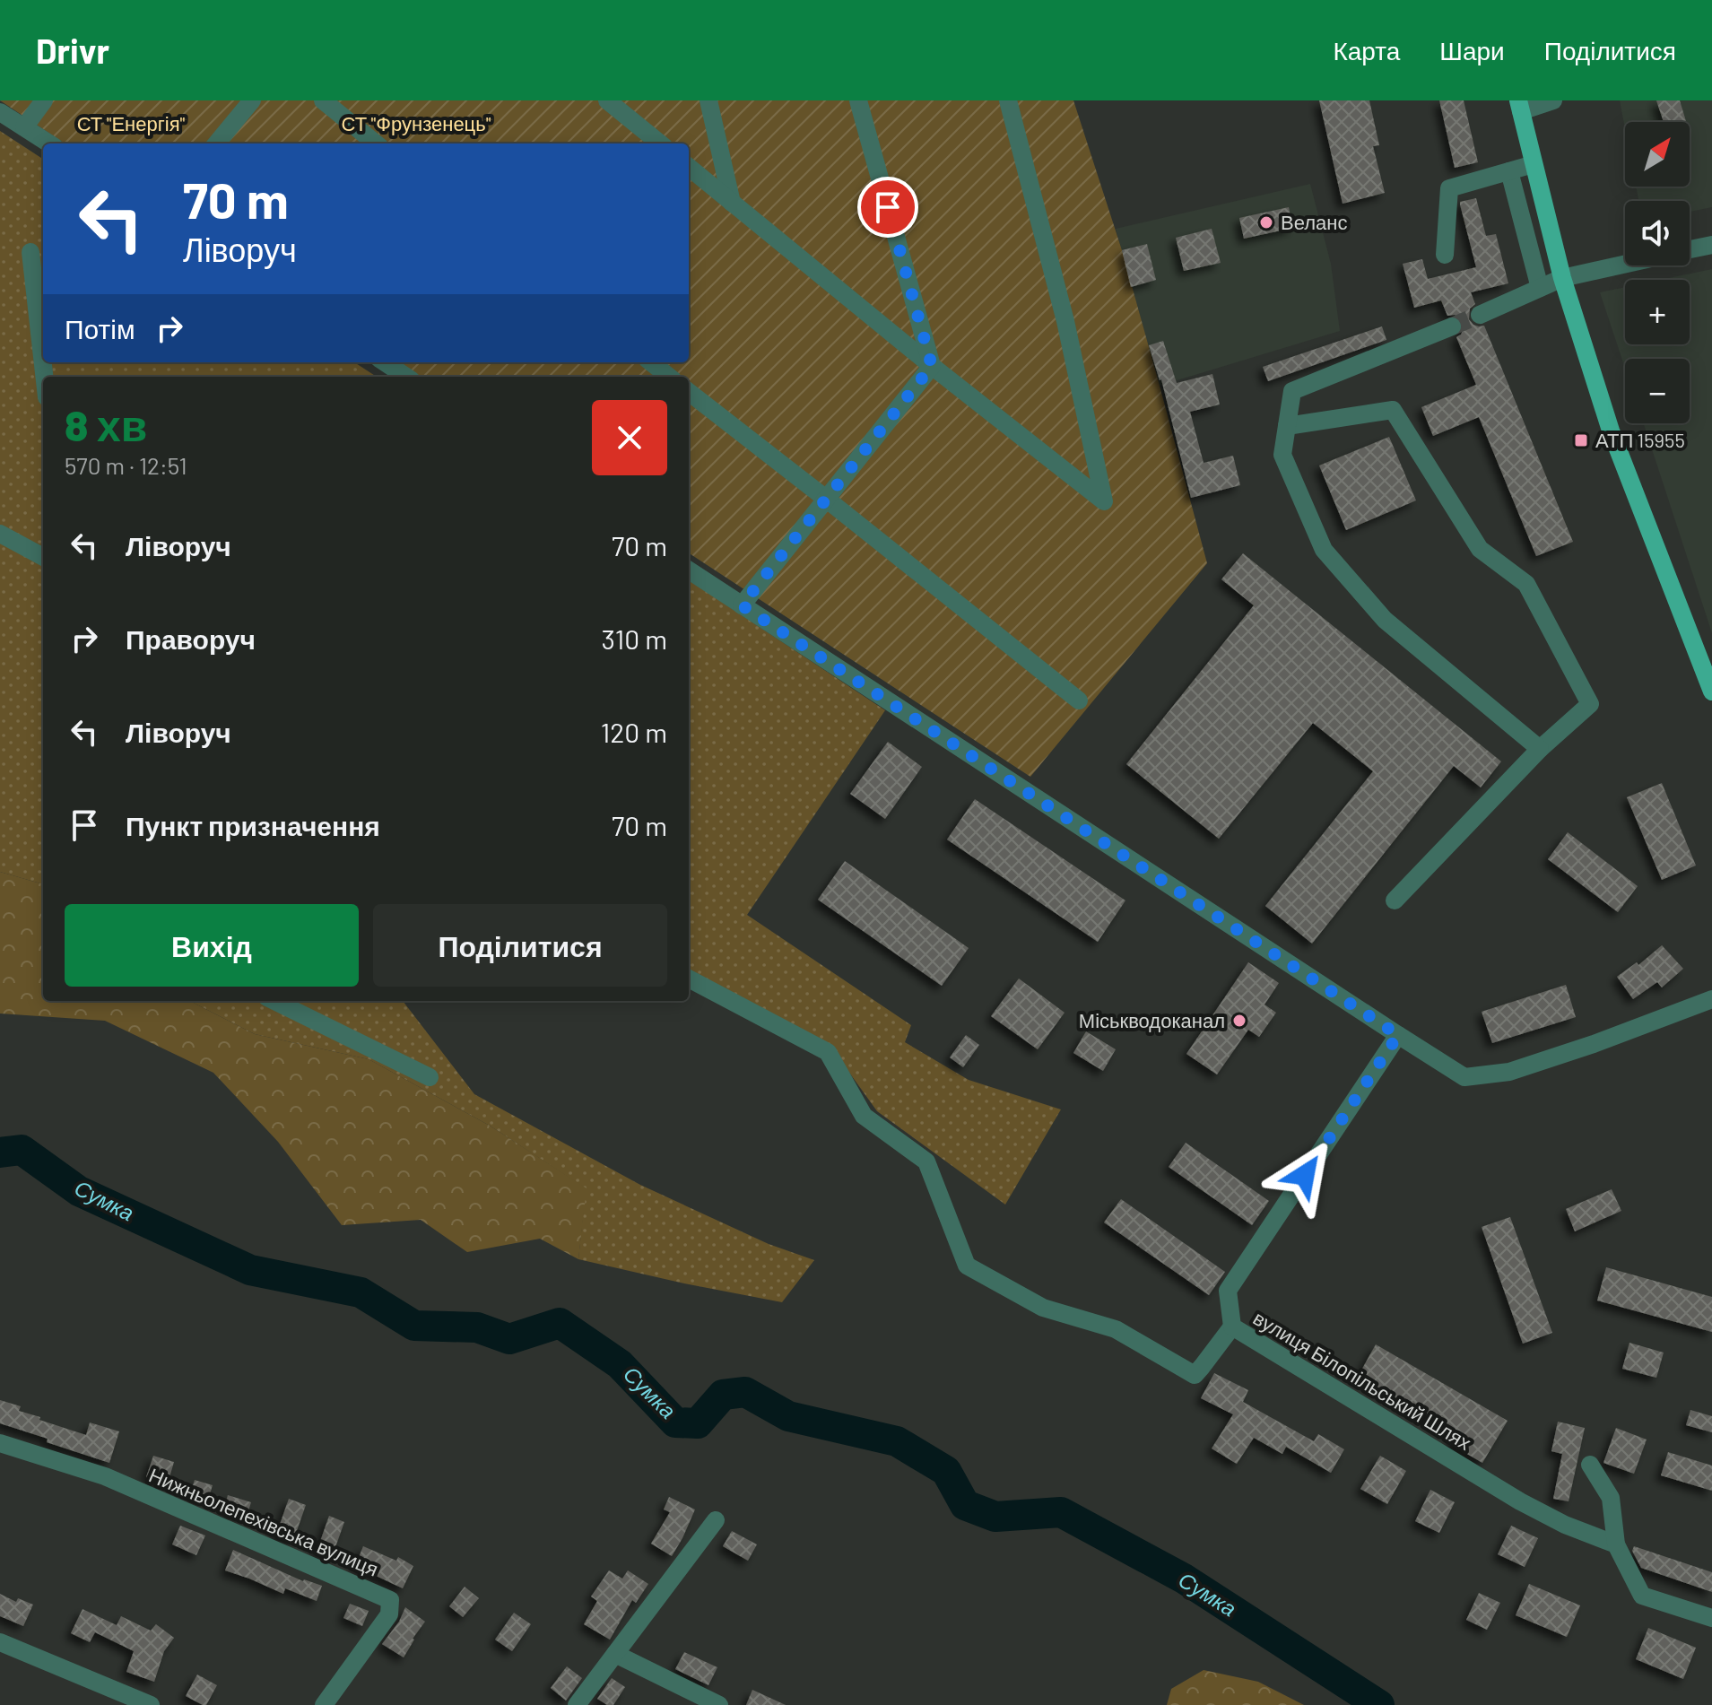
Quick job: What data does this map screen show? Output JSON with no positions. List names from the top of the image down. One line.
{"streets":{"street":["вулиця Білопільський Шлях","Нижньолепехівська вулиця"]},"water":["Сумка"],"parks":["СТ \"Енергія\"","СТ \"Фрунзенець\""],"places":{"other":["Веланс","Міськводоканал"],"transit":["АТП 15955"]},"north":"top right","page":{"header":"Drivr","nav":["Карта","Шари","Поділитися"],"map_buttons":["+","−"],"turn":["70 m","Ліворуч"],"then":"Потім","heading":["8 хв","570 m · 12:51"],"list":[{"name":"Ліворуч","value":"70 m"},{"name":"Праворуч","value":"310 m"},{"name":"Ліворуч","value":"120 m"},{"name":"Пункт призначення","value":"70 m"}],"buttons":["Вихід","Поділитися"]}}
